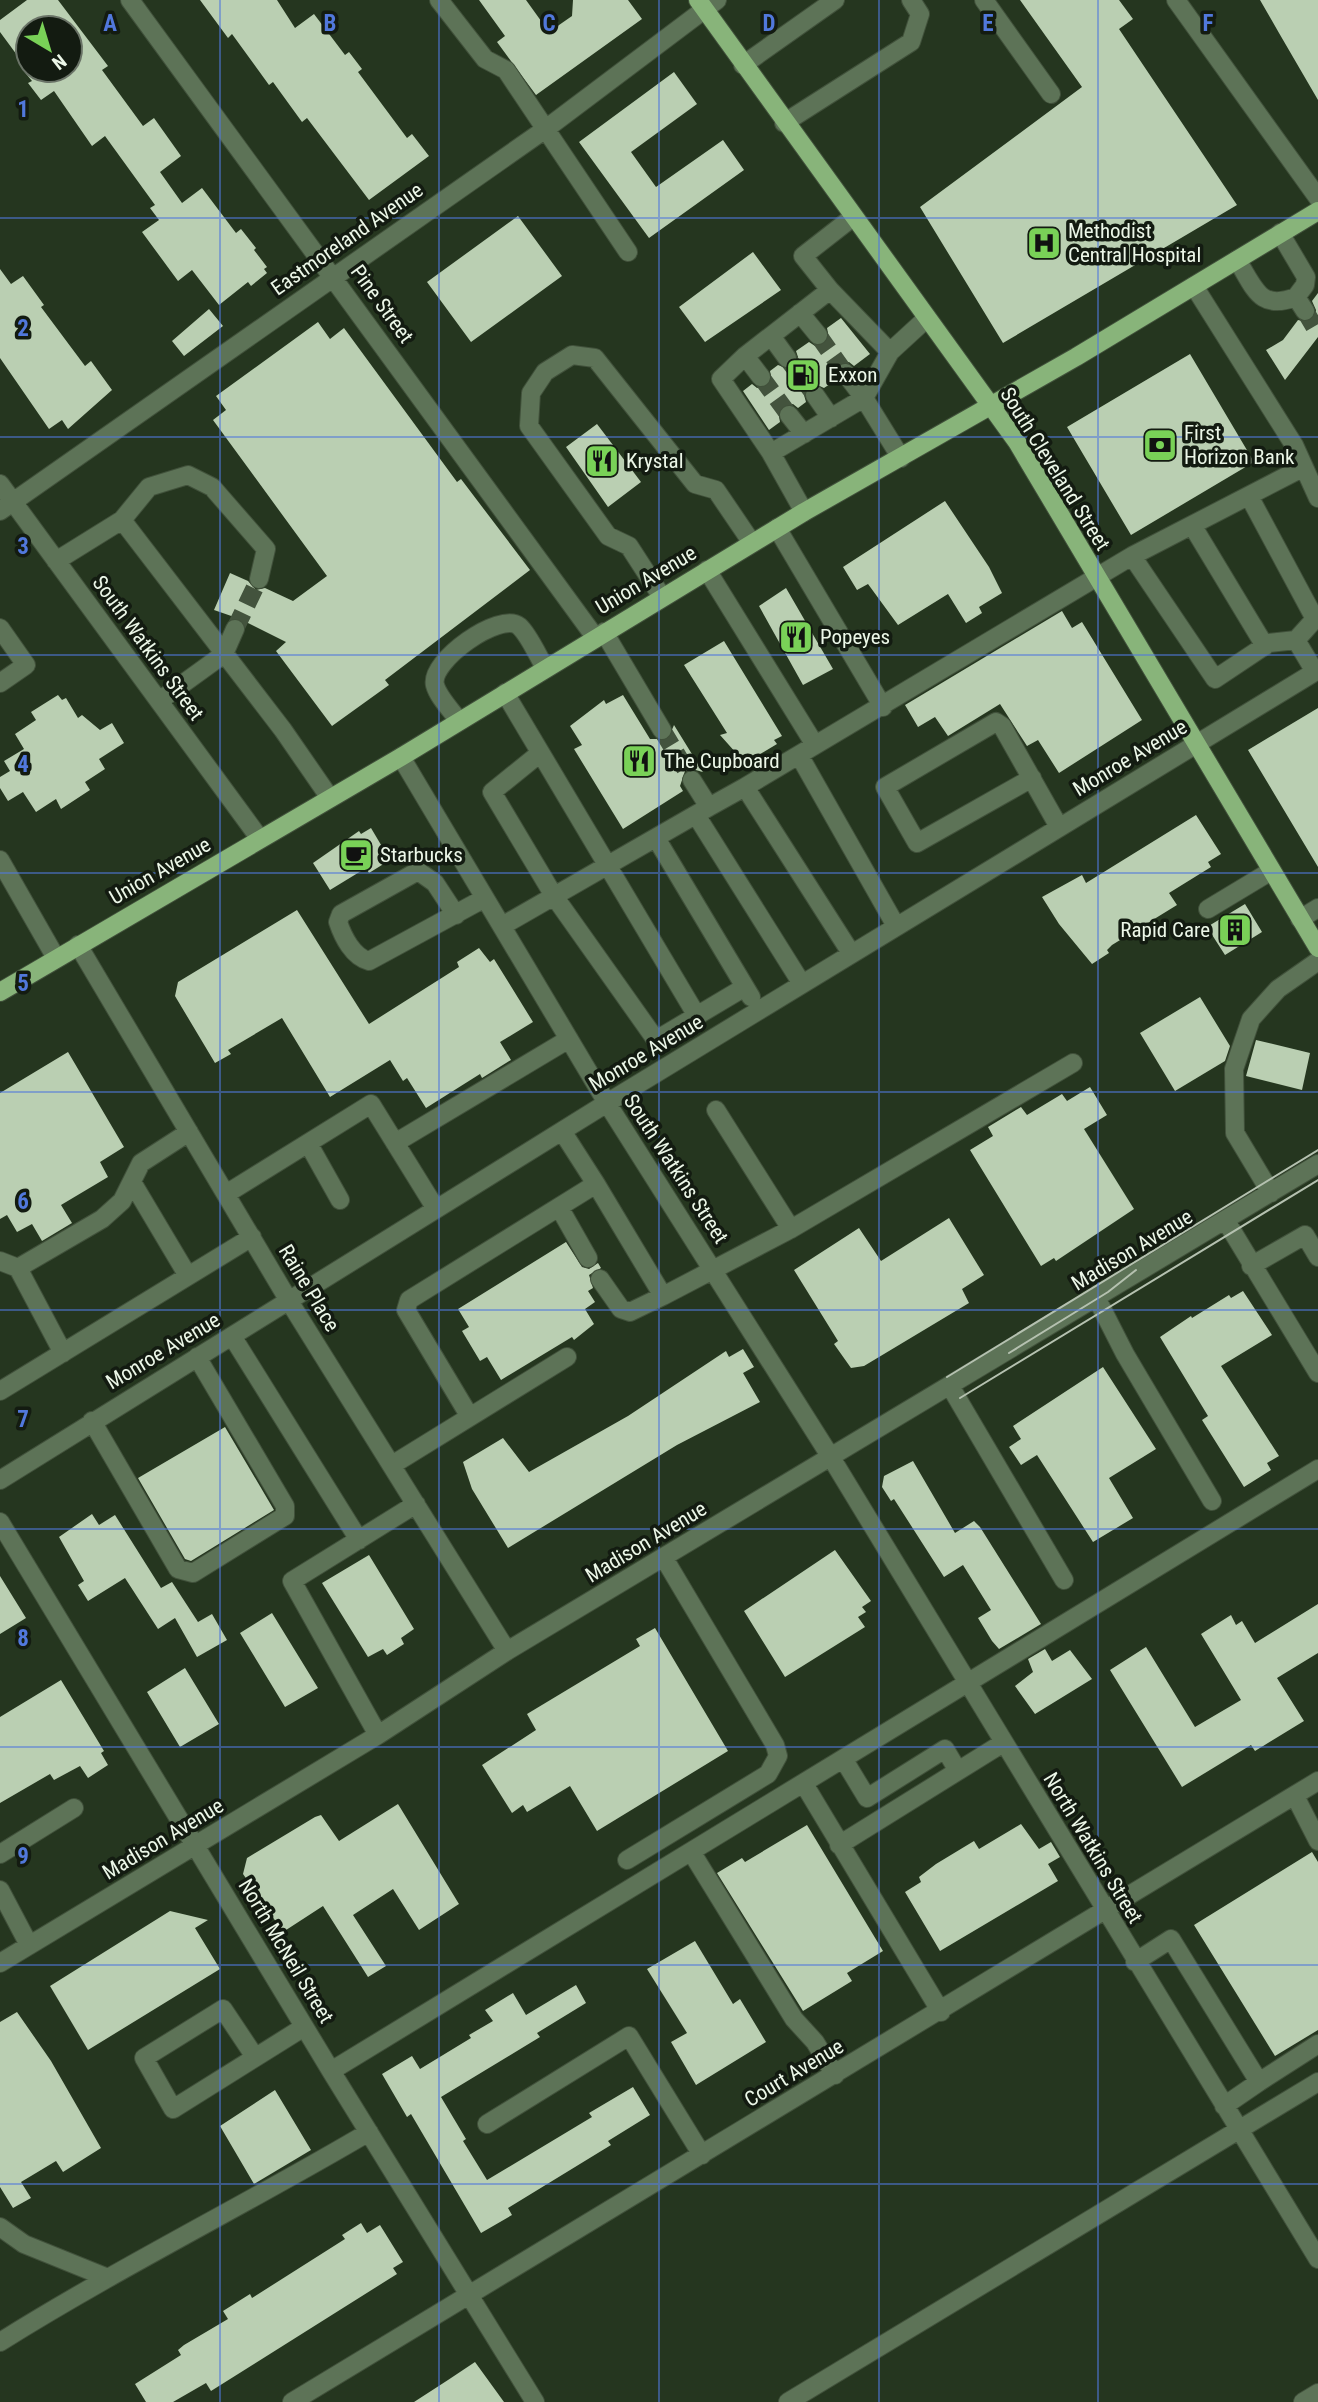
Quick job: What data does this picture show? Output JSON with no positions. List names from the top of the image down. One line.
{"streets":{"main road":["South Cleveland Street","Union Avenue"],"street":["Eastmoreland Avenue","Pine Street","South Watkins Street","Monroe Avenue","Madison Avenue","Raine Place","North Watkins Street","North McNeil Street","Court Avenue"]},"crossings":[["Eastmoreland Avenue","Pine Street"],["Eastmoreland Avenue","South Cleveland Street"],["Eastmoreland Avenue","South Watkins Street"],["Pine Street","Union Avenue"],["South Cleveland Street","Union Avenue"],["South Cleveland Street","Monroe Avenue"],["Union Avenue","South Watkins Street"],["Union Avenue","Raine Place"],["South Watkins Street","Monroe Avenue"],["South Watkins Street","Madison Avenue"],["South Watkins Street","North Watkins Street"],["Monroe Avenue","Raine Place"],["Madison Avenue","Raine Place"],["Madison Avenue","North Watkins Street"],["Madison Avenue","North McNeil Street"],["North Watkins Street","Court Avenue"],["North McNeil Street","Court Avenue"]],"places":{"hospital":["Methodist Central Hospital"],"fuel station":["Exxon"],"bank":["First Horizon Bank"],"restaurant":["Krystal","Popeyes","The Cupboard"],"cafe":["Starbucks"],"building":["Rapid Care"]},"north":"bottom right","grid":{"columns":["A","B","C","D","E","F"],"rows":["1","2","3","4","5","6","7","8","9"]}}
